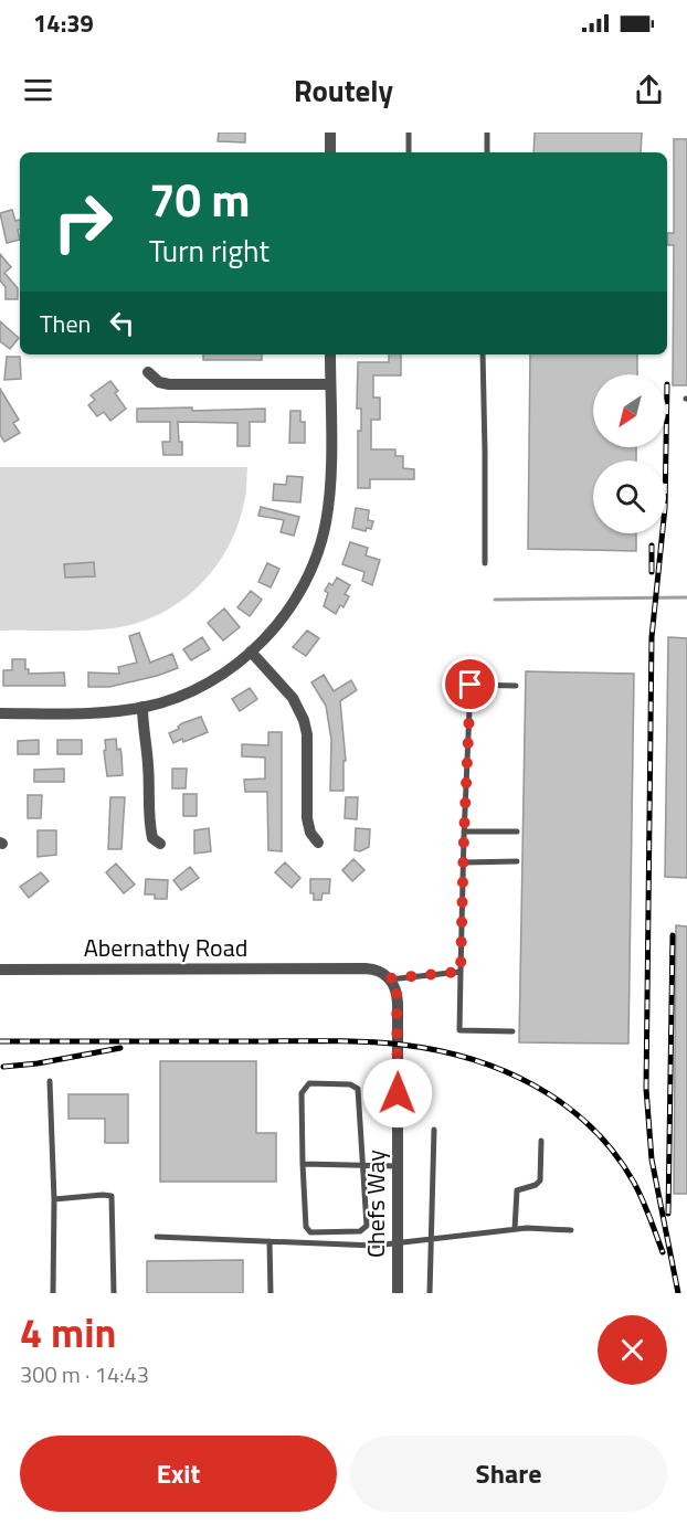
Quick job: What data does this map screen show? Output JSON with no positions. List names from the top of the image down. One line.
{"streets":{"street":["Abernathy Road","Chefs Way"]},"crossings":[["Abernathy Road","Chefs Way"]],"north":"bottom left","page":{"status":"14:39","header":"Routely","turn":["70 m","Turn right"],"then":"Then","heading":["4 min","300 m · 14:43"],"buttons":["Exit","Share"]}}
